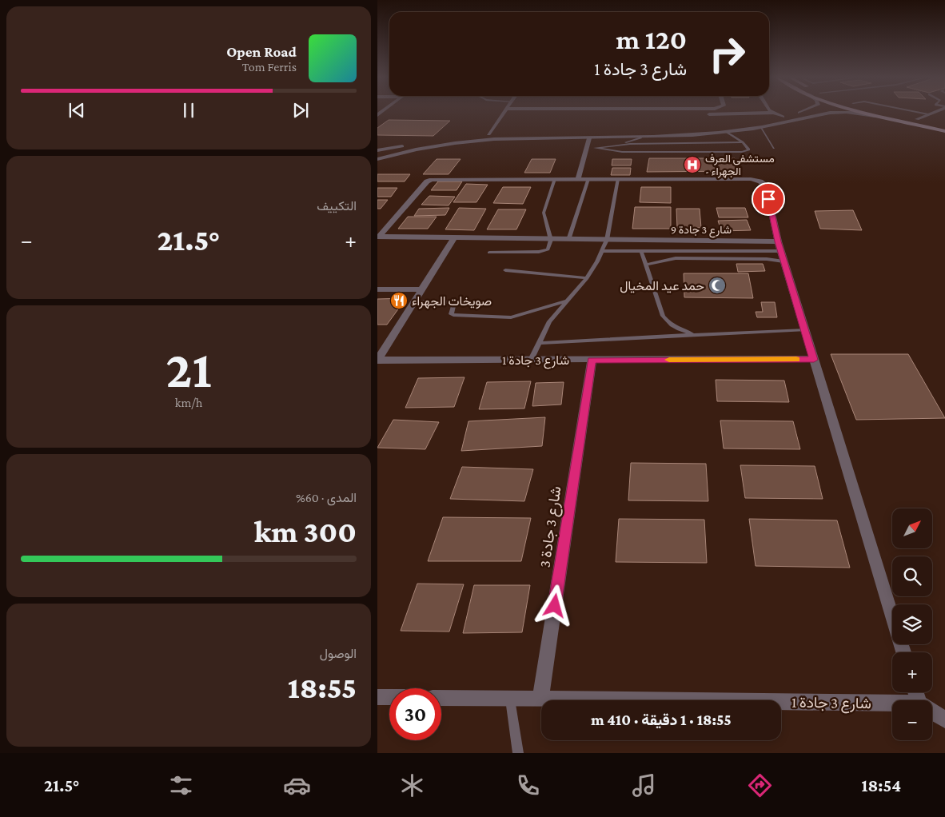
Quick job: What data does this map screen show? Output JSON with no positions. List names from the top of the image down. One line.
{"streets":{"street":["شارع 3 جادة 9","شارع 3 جادة 1","شارع 3 جادة 3"]},"crossings":[["شارع 3 جادة 1","شارع 3 جادة 3"]],"places":{"hospital":["مستشفى العرف - الجهراء"],"mosque":["حمد عيد المخيال"],"restaurant":["صويخات الجهراء"]},"north":"top right","page":{"turn":["120 m","شارع 3 جادة 1"],"song":["Open Road","Tom Ferris"],"tile":["التكييف",["21","km/h"],["المدى · 60%","300 km"],["الوصول","18:55"]],"heat":["−","21.5°","+"],"map_buttons":["+","−"],"limit":"30","trip":"18:55 · 1 دقيقة · 410 m","tabs":["18:54","21.5°"]}}
